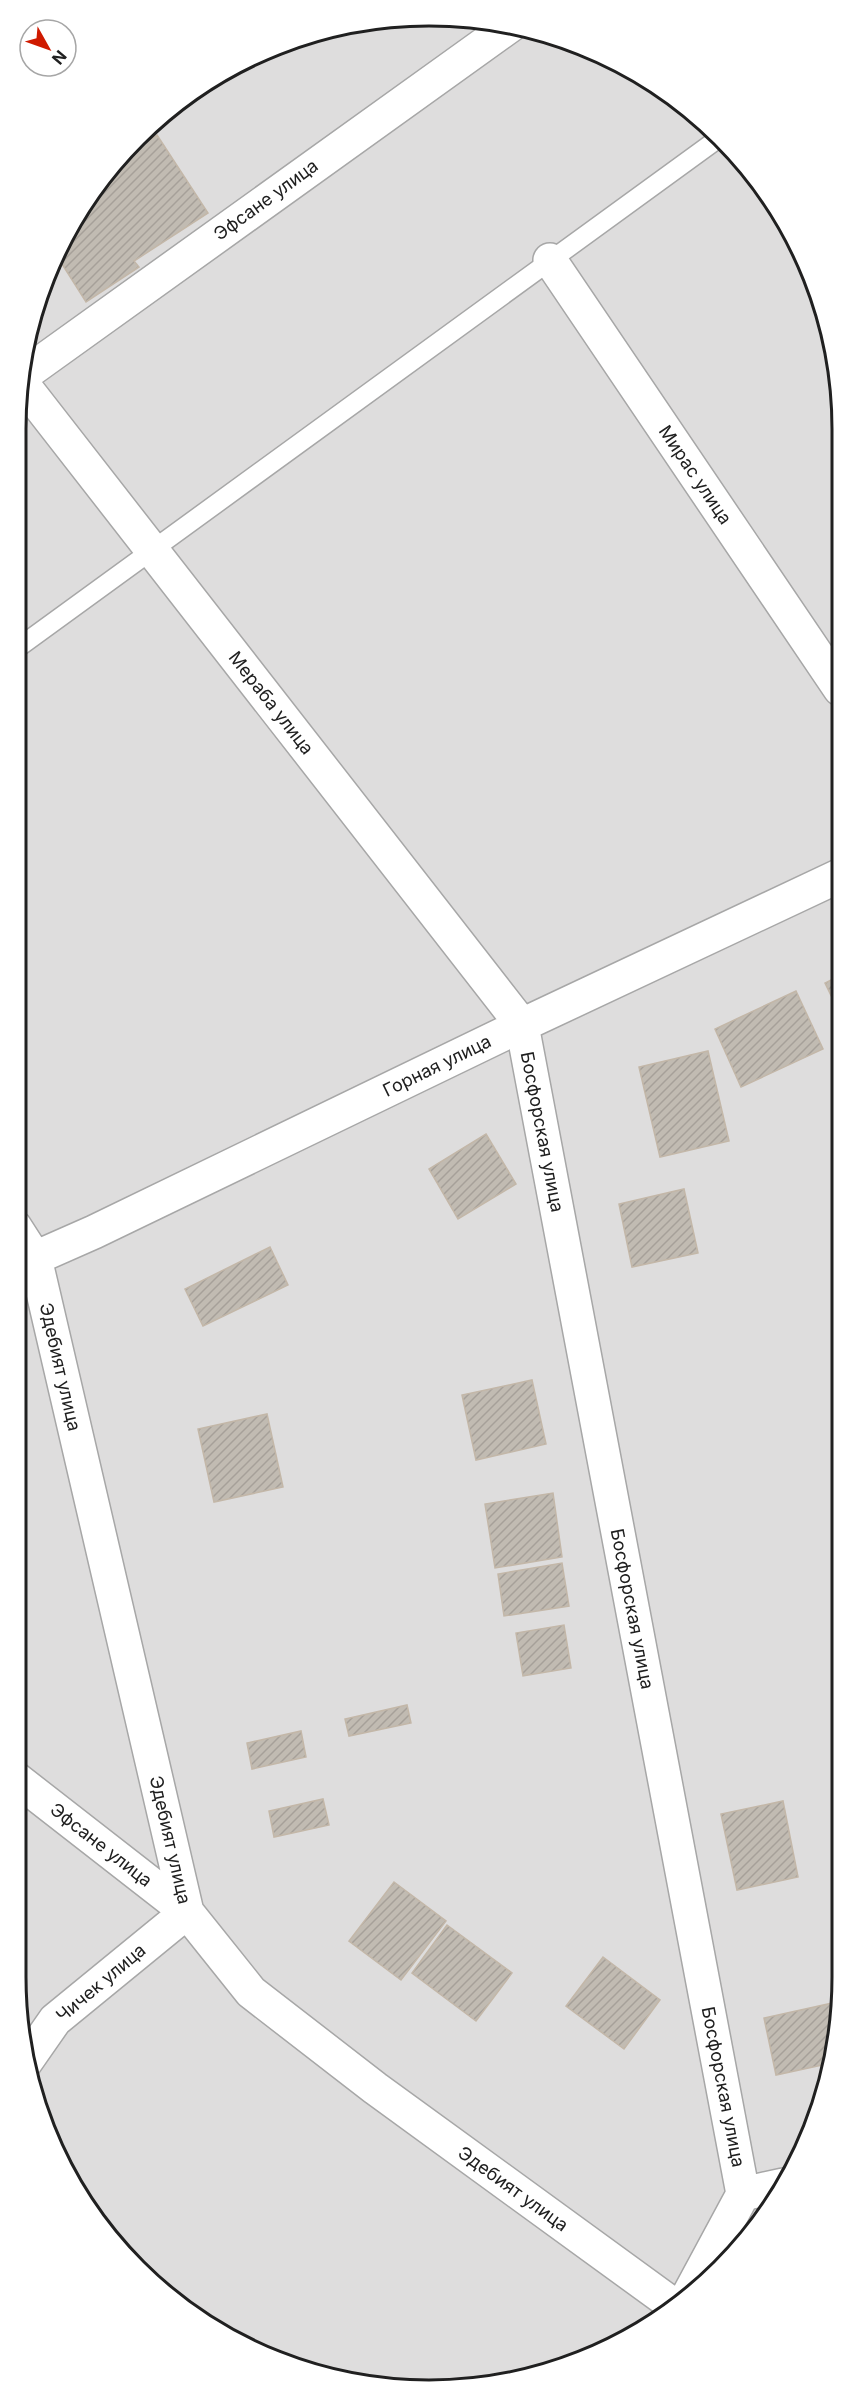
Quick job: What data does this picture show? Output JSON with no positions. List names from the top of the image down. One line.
{"streets":{"street":["Эфсане улица","Мирас улица","Мераба улица","Горная улица","Босфорская улица","Эдебият улица","Чичек улица"]},"crossings":[["Эфсане улица","Эдебият улица"],["Эфсане улица","Чичек улица"],["Мераба улица","Горная улица"],["Мераба улица","Босфорская улица"],["Горная улица","Босфорская улица"],["Эдебият улица","Чичек улица"]],"north":"bottom right"}
